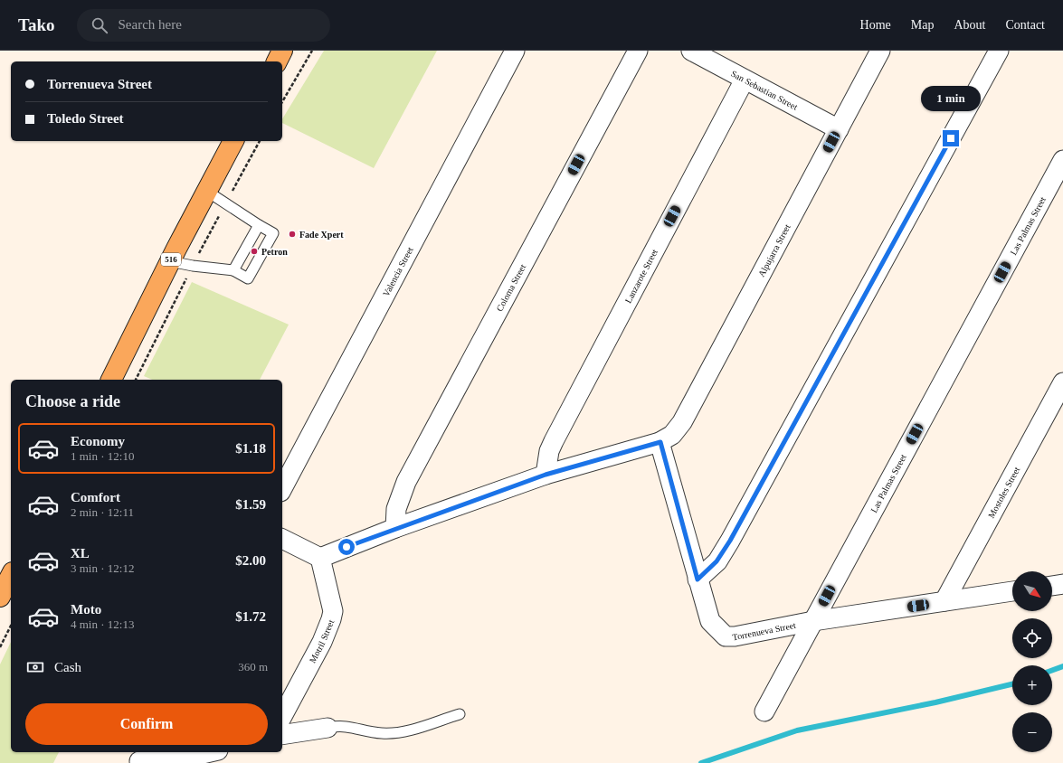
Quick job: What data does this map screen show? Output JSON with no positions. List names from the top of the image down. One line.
{"streets":{"main road":["516"],"street":["San Sebastian Street","Las Palmas Street","Alpujarra Street","Valencia Street","Lanzarote Street","Coloma Street","Mostoles Street","Torrenueva Street","Motril Street"]},"crossings":[["San Sebastian Street","Alpujarra Street"],["San Sebastian Street","Lanzarote Street"],["Las Palmas Street","Torrenueva Street"],["Alpujarra Street","Torrenueva Street"],["Mostoles Street","Torrenueva Street"]],"places":["Fade Xpert","Petron"],"north":"bottom right","page":{"header":"Tako","search":"Search here","nav":["Home","Map","About","Contact"],"banner":["Torrenueva Street","Toledo Street"],"bubble":"1 min","heading":"Choose a ride","list":[{"name":"Economy","note":"1 min · 12:10","value":"$1.18"},{"name":"Comfort","note":"2 min · 12:11","value":"$1.59"},{"name":"XL","note":"3 min · 12:12","value":"$2.00"},{"name":"Moto","note":"4 min · 12:13","value":"$1.72"}],"map_buttons":["+","−"],"pay":["Cash","360 m"],"buttons":"Confirm"}}
